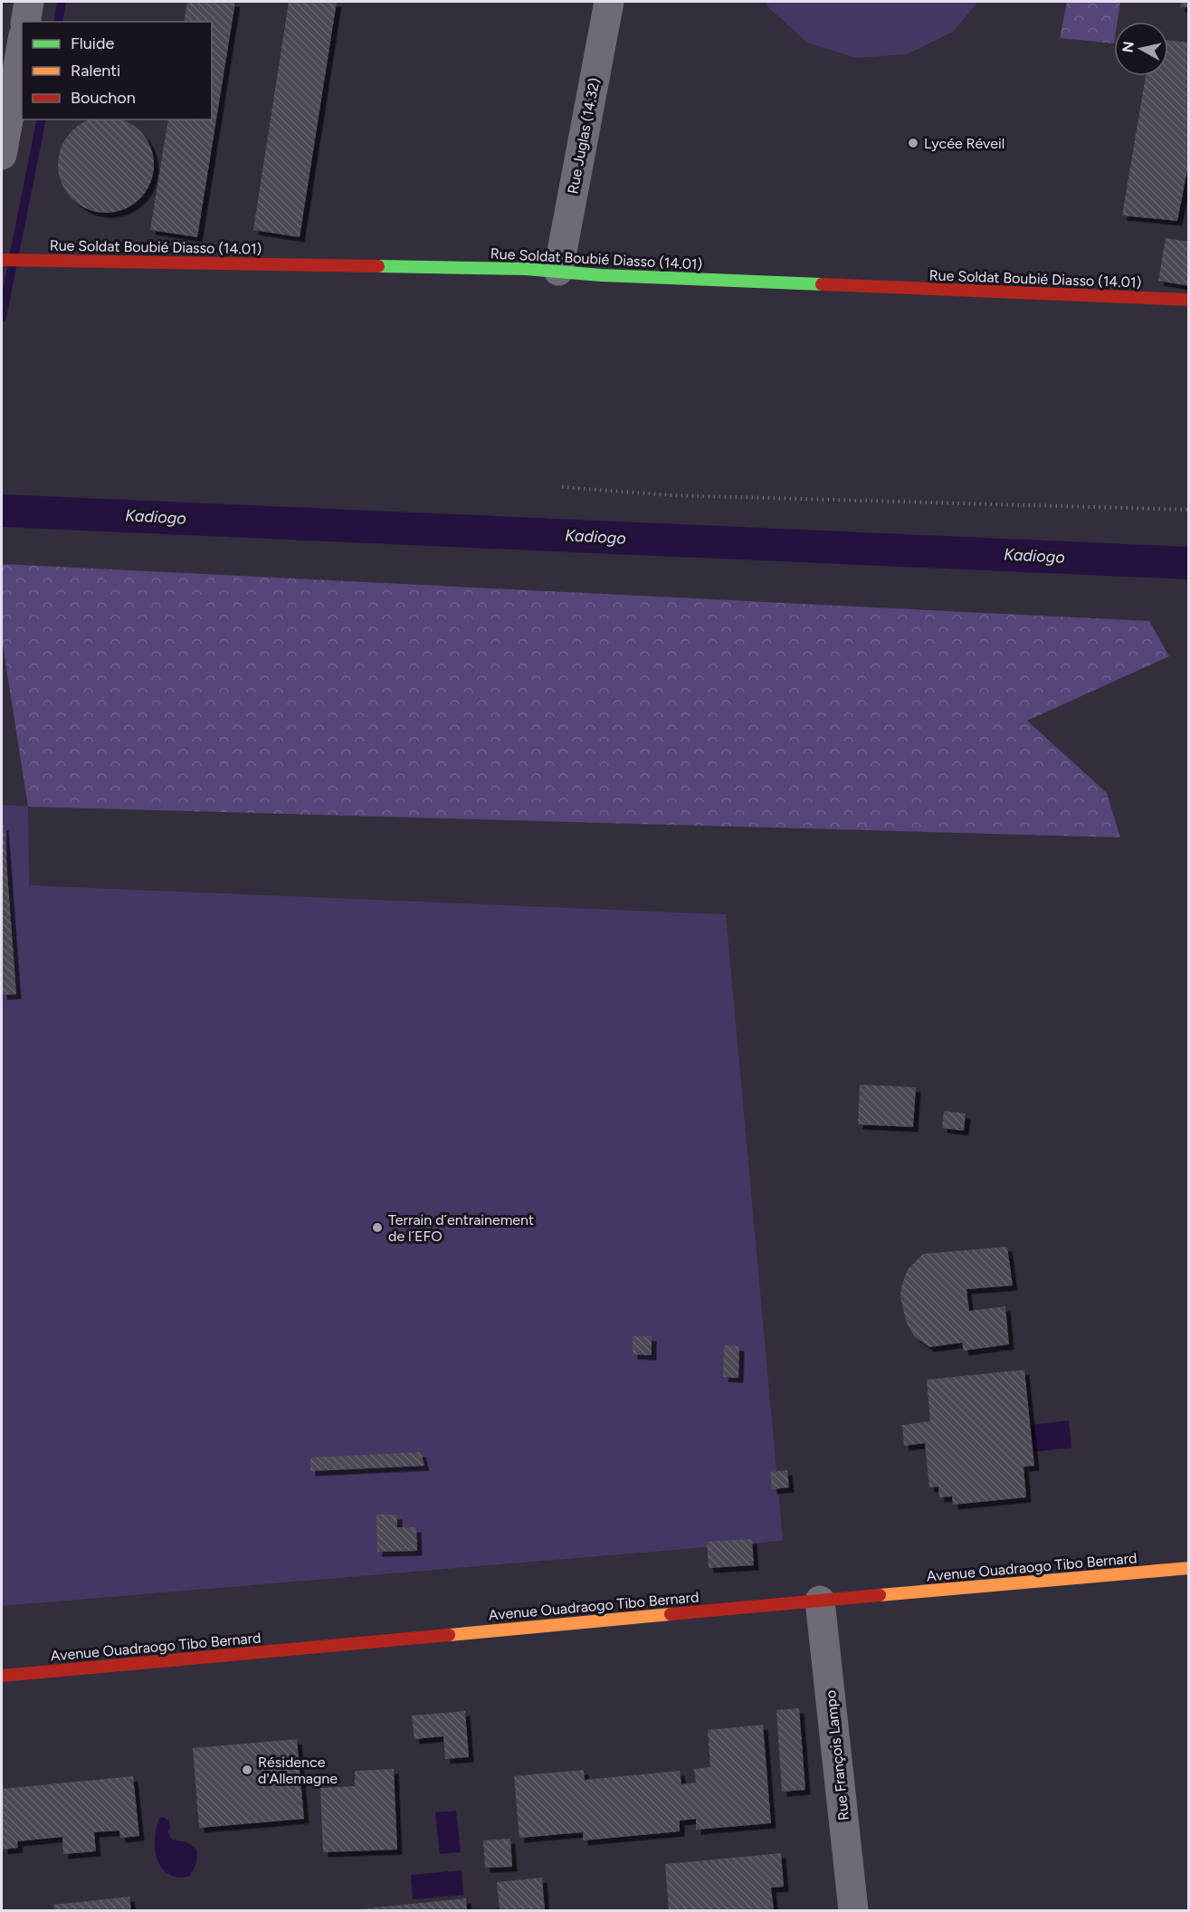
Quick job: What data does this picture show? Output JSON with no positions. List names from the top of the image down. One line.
{"streets":{"street":["Rue Juglas (14.32)","Rue Soldat Boubié Diasso (14.01)","Avenue Ouadraogo Tibo Bernard","Rue François Lampo"]},"crossings":[["Rue Juglas (14.32)","Rue Soldat Boubié Diasso (14.01)"],["Avenue Ouadraogo Tibo Bernard","Rue François Lampo"]],"water":["Kadiogo"],"places":["Lycée Réveil","Terrain d´entrainement de l´EFO","Résidence d'Allemagne"],"legend":["Fluide","Ralenti","Bouchon"],"north":"left"}
